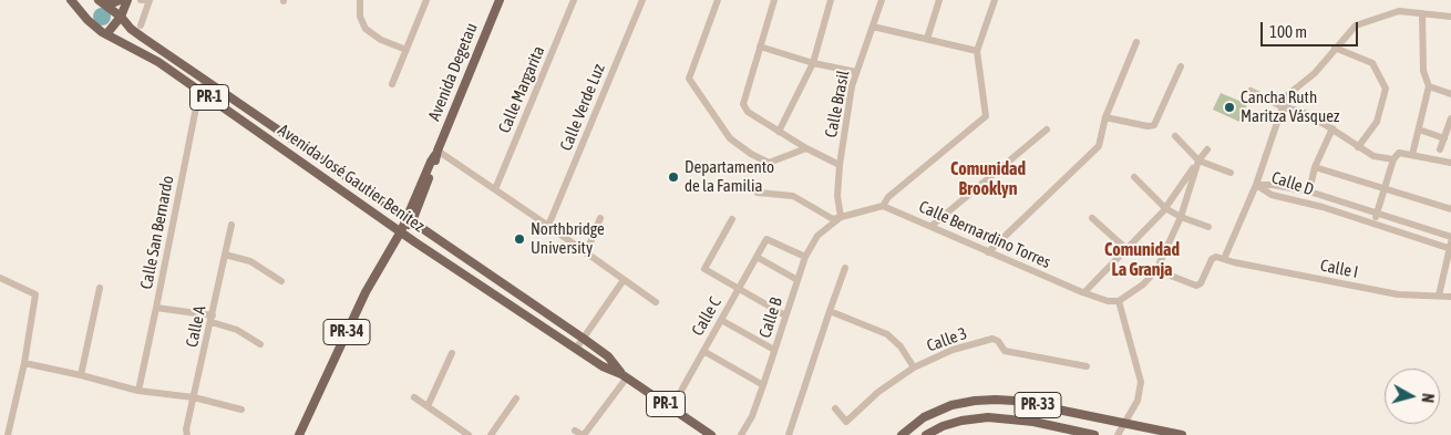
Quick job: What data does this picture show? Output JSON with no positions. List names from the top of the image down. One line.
{"streets":{"main road":["Avenida Degetau","PR-1","Avenida José Gautier Benítez","PR-34","PR-33"],"street":["Calle Margarita","Calle Brasil","Calle Verde Luz","Calle D","Calle San Bernardo","Calle Bernardino Torres","Calle I","Calle C","Calle B","Calle A","Calle 3"]},"crossings":[["Avenida Degetau","Avenida José Gautier Benítez"],["Calle Brasil","Calle B"],["Avenida José Gautier Benítez","Calle San Bernardo"],["Avenida José Gautier Benítez","Calle C"],["Calle C","Calle B"]],"districts":["Comunidad Brooklyn","Comunidad La Granja"],"places":["Cancha Ruth Maritza Vásquez","Departamento de la Familia","Northbridge University"],"scale_bar":"100 m","north":"right"}
